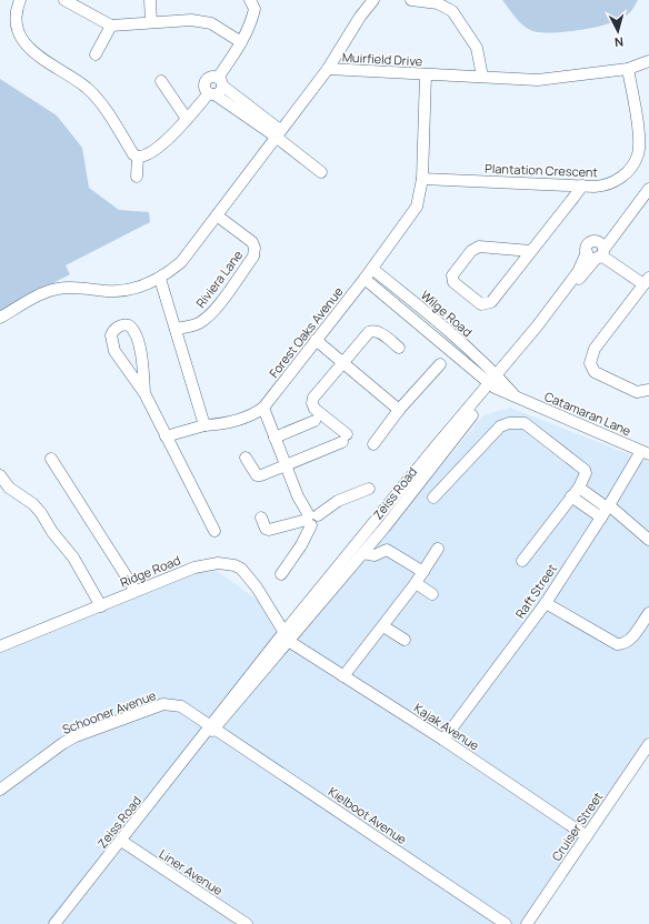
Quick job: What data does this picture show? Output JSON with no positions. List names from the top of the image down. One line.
{"streets":{"street":["Muirfield Drive","Plantation Crescent","Riviera Lane","Wilge Road","Forest Oaks Avenue","Catamaran Lane","Zeiss Road","Ridge Road","Raft Street","Schooner Avenue","Kajak Avenue","Kielboot Avenue","Cruiser Street","Liner Avenue"]},"crossings":[["Muirfield Drive","Plantation Crescent"],["Muirfield Drive","Riviera Lane"],["Muirfield Drive","Forest Oaks Avenue"],["Plantation Crescent","Forest Oaks Avenue"],["Wilge Road","Forest Oaks Avenue"],["Wilge Road","Catamaran Lane"],["Wilge Road","Zeiss Road"],["Catamaran Lane","Zeiss Road"],["Catamaran Lane","Raft Street"],["Zeiss Road","Ridge Road"],["Zeiss Road","Schooner Avenue"],["Zeiss Road","Kajak Avenue"],["Zeiss Road","Kielboot Avenue"],["Zeiss Road","Liner Avenue"],["Ridge Road","Kajak Avenue"],["Raft Street","Kajak Avenue"],["Schooner Avenue","Kielboot Avenue"],["Kajak Avenue","Cruiser Street"]],"north":"bottom"}
